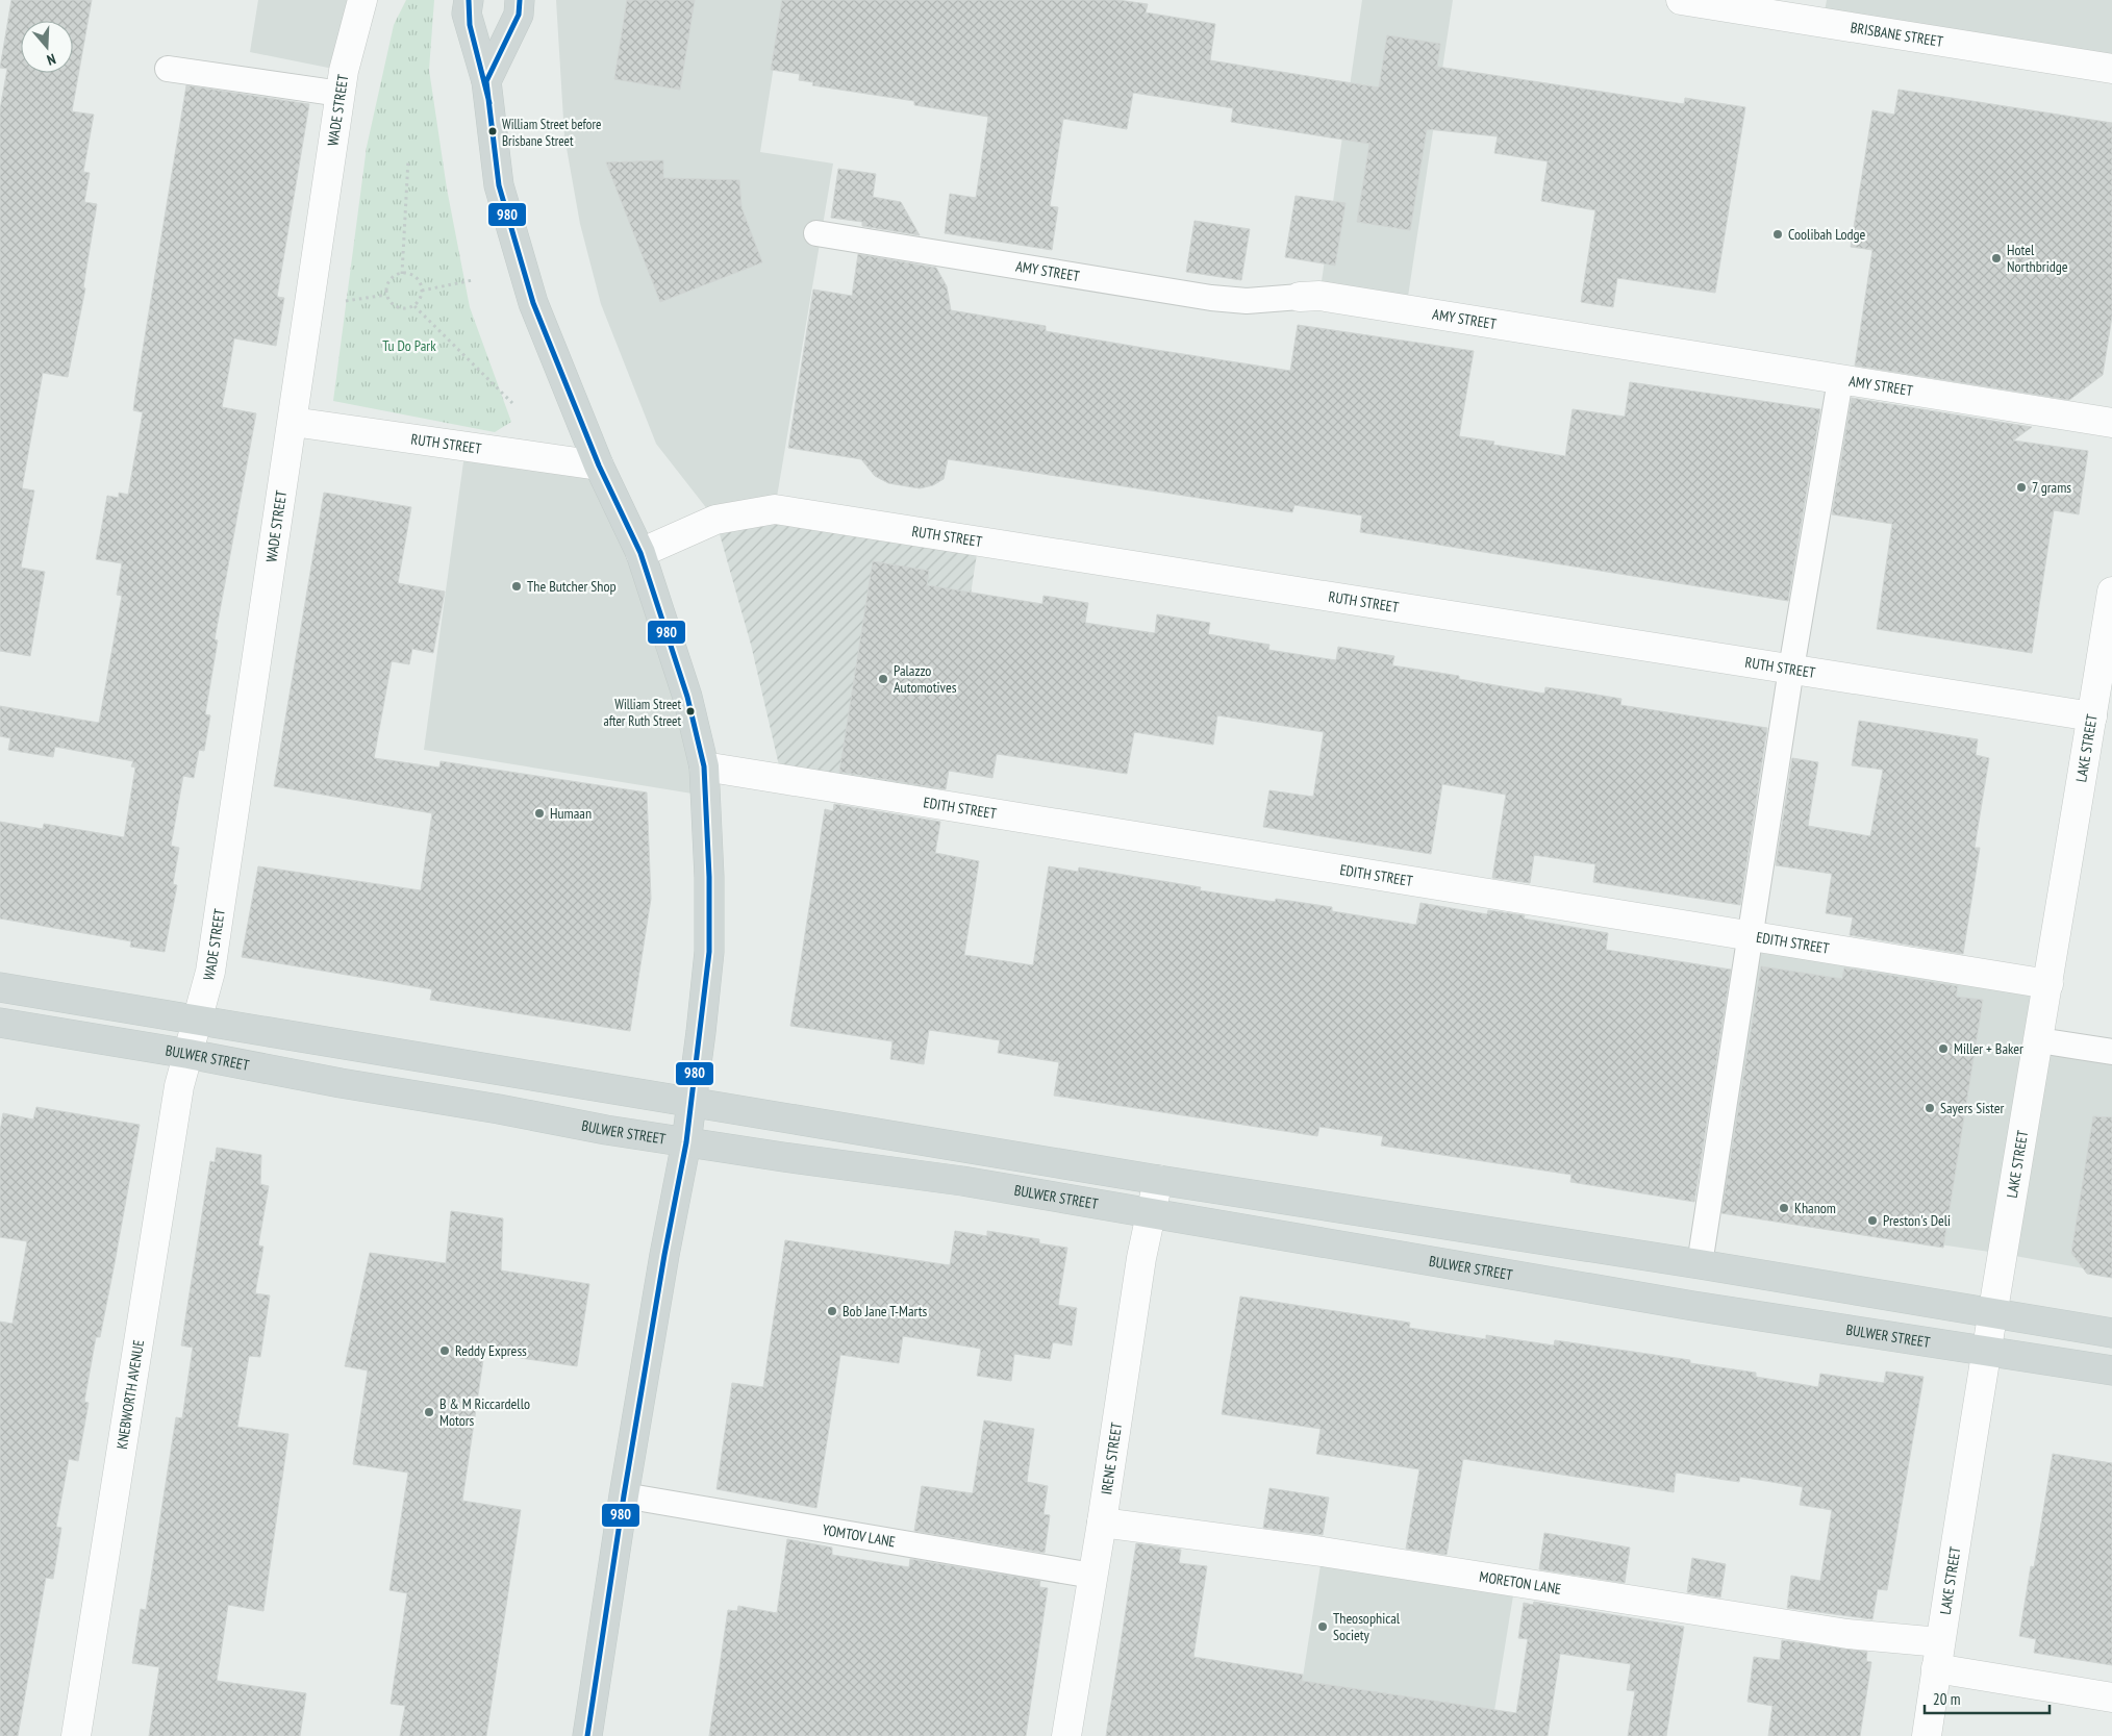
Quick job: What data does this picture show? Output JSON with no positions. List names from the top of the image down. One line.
{"streets":{"main road":["BULWER STREET"],"street":["BRISBANE STREET","WADE STREET","AMY STREET","RUTH STREET","LAKE STREET","EDITH STREET","KNEBWORTH AVENUE","IRENE STREET","MORETON LANE"],"lane":["YOMTOV LANE"]},"crossings":[["WADE STREET","RUTH STREET"],["WADE STREET","BULWER STREET"],["WADE STREET","KNEBWORTH AVENUE"],["RUTH STREET","LAKE STREET"],["LAKE STREET","EDITH STREET"],["LAKE STREET","BULWER STREET"],["LAKE STREET","MORETON LANE"],["BULWER STREET","KNEBWORTH AVENUE"],["BULWER STREET","IRENE STREET"],["IRENE STREET","YOMTOV LANE"],["IRENE STREET","MORETON LANE"]],"parks":["Tu Do Park"],"places":["William Street before Brisbane Street","Coolibah Lodge","Hotel Northbridge","7 grams","The Butcher Shop","Palazzo Automotives","William Street after Ruth Street","Humaan","Miller + Baker","Sayers Sister","Khanom","Preston's Deli","Bob Jane T-Marts","Reddy Express","B & M Riccardello Motors","Theosophical Society"],"lines":["transit line 980"],"scale_bar":"20 m","north":"bottom"}
